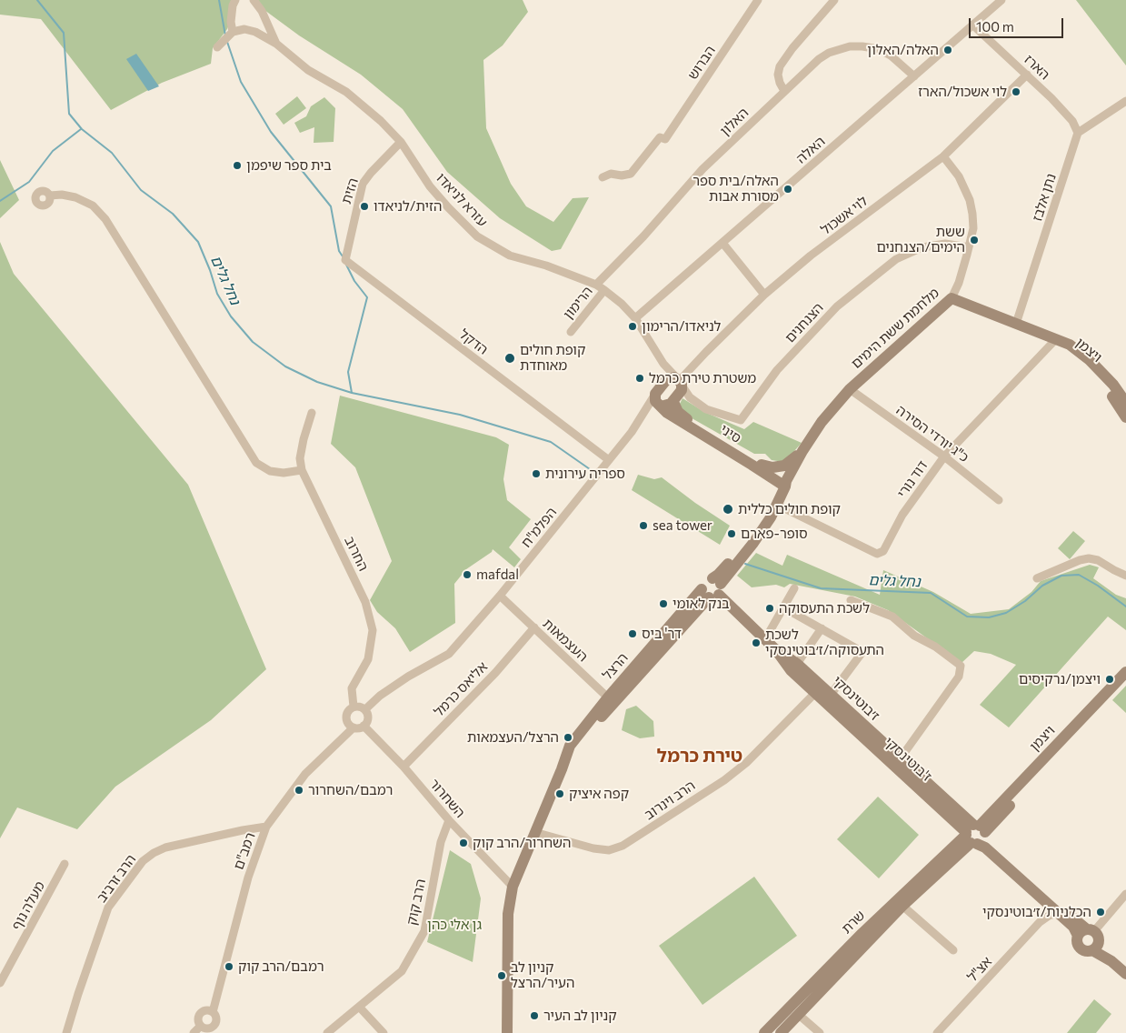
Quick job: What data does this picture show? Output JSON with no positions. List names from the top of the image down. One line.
{"streets":{"street":["הברוש","הארז","האלון","האלה","הזית","נתן אלבז","עזרא לניאדו","לוי אשכול","הרימון","הצנחנים","מלחמת ששת הימים","הדקל","ויצמן","סיני","כ\"ג יורדי הסירה","דוד נורי","הפלמ\"ח","החרוב","העצמאות","הרצל","אליאס כרמל","ז׳בוטינסקי","ז'בוטינסקי","השחרור","הרב וינרוב","רמב\"ם","הרב זרביב","הרב קוק","מעלה נוף","שרת","אצ\"ל"]},"crossings":[["הארז","האלה"],["הארז","נתן אלבז"],["הארז","לוי אשכול"],["האלון","האלה"],["האלון","עזרא לניאדו"],["האלה","עזרא לניאדו"],["הזית","עזרא לניאדו"],["הזית","הדקל"],["נתן אלבז","ויצמן"],["עזרא לניאדו","לוי אשכול"],["עזרא לניאדו","הרימון"],["עזרא לניאדו","הצנחנים"],["לוי אשכול","הצנחנים"],["לוי אשכול","מלחמת ששת הימים"],["הצנחנים","מלחמת ששת הימים"],["מלחמת ששת הימים","ויצמן"],["מלחמת ששת הימים","סיני"],["מלחמת ששת הימים","כ\"ג יורדי הסירה"],["מלחמת ששת הימים","דוד נורי"],["מלחמת ששת הימים","הרצל"],["מלחמת ששת הימים","ז׳בוטינסקי"],["הדקל","הפלמ\"ח"],["ויצמן","דוד נורי"],["ויצמן","ז׳בוטינסקי"],["ויצמן","ז'בוטינסקי"],["ויצמן","שרת"],["סיני","הפלמ\"ח"],["כ\"ג יורדי הסירה","דוד נורי"],["הפלמ\"ח","החרוב"],["הפלמ\"ח","העצמאות"],["הפלמ\"ח","השחרור"],["הפלמ\"ח","רמב\"ם"],["החרוב","השחרור"],["החרוב","רמב\"ם"],["העצמאות","הרצל"],["העצמאות","אליאס כרמל"],["הרצל","ז׳בוטינסקי"],["הרצל","השחרור"],["הרצל","הרב וינרוב"],["אליאס כרמל","השחרור"],["ז׳בוטינסקי","ז'בוטינסקי"],["ז׳בוטינסקי","שרת"],["ז׳בוטינסקי","אצ\"ל"],["ז'בוטינסקי","הרב וינרוב"],["ז'בוטינסקי","שרת"],["השחרור","רמב\"ם"],["השחרור","הרב קוק"],["רמב\"ם","הרב זרביב"]],"districts":["טירת כרמל"],"water":["נחל גלים"],"parks":["גן אלי כהן"],"places":["האלה/האלון","לוי אשכול/הארז","בית ספר שיפמן","האלה/בית ספר מסורת אבות","הזית/לניאדו","ששת הימים/הצנחנים","לניאדו/הרימון","קופת חולים מאוחדת","משטרת טירת כרמל","ספריה עירונית","קופת חולים כללית","sea tower","סופר-פארם","mafdal","בנק לאומי","לשכת התעסוקה","דר' ביס","לשכת התעסוקה/ז׳בוטינסקי","ויצמן/נרקיסים","הרצל/העצמאות","רמבם/השחרור","קפה איציק","השחרור/הרב קוק","הכלניות/ז׳בוטינסקי","רמבם/הרב קוק","קניון לב העיר/הרצל","קניון לב העיר"],"scale_bar":"100 m"}
